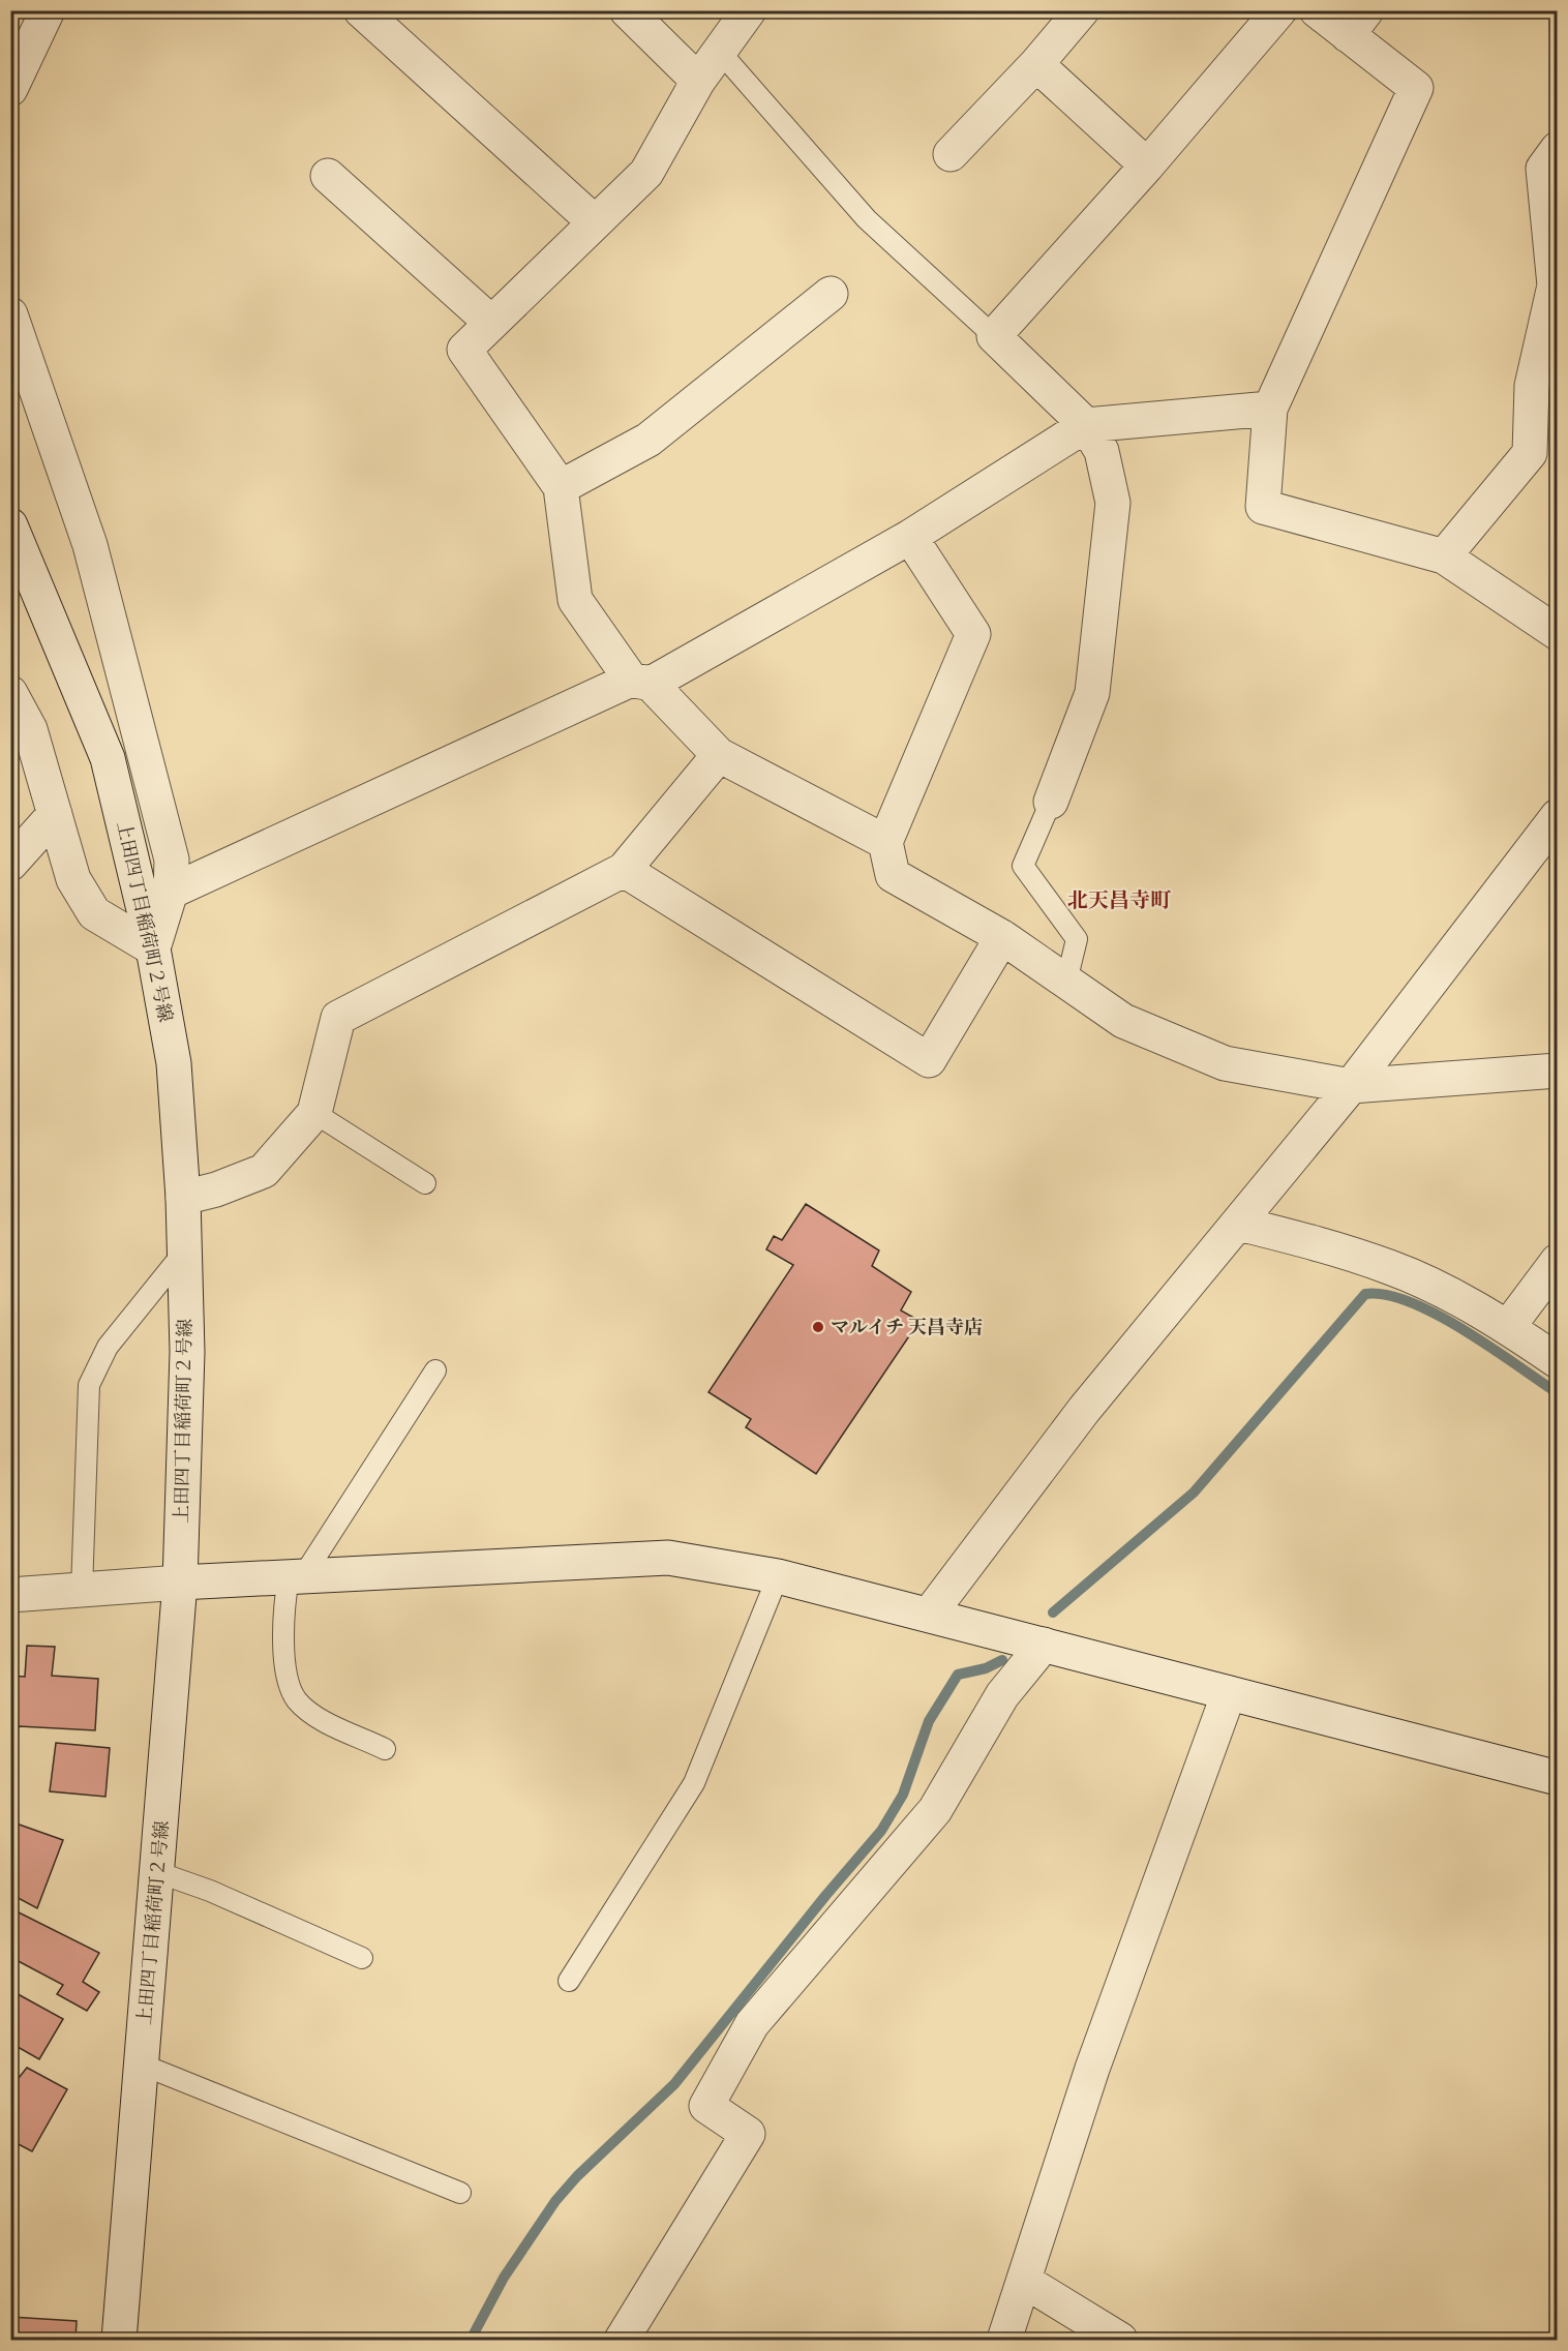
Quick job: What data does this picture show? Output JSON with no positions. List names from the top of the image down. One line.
{"streets":{"street":["上田四丁目稲荷町２号線"]},"districts":["北天昌寺町"],"places":["マルイチ 天昌寺店"]}
